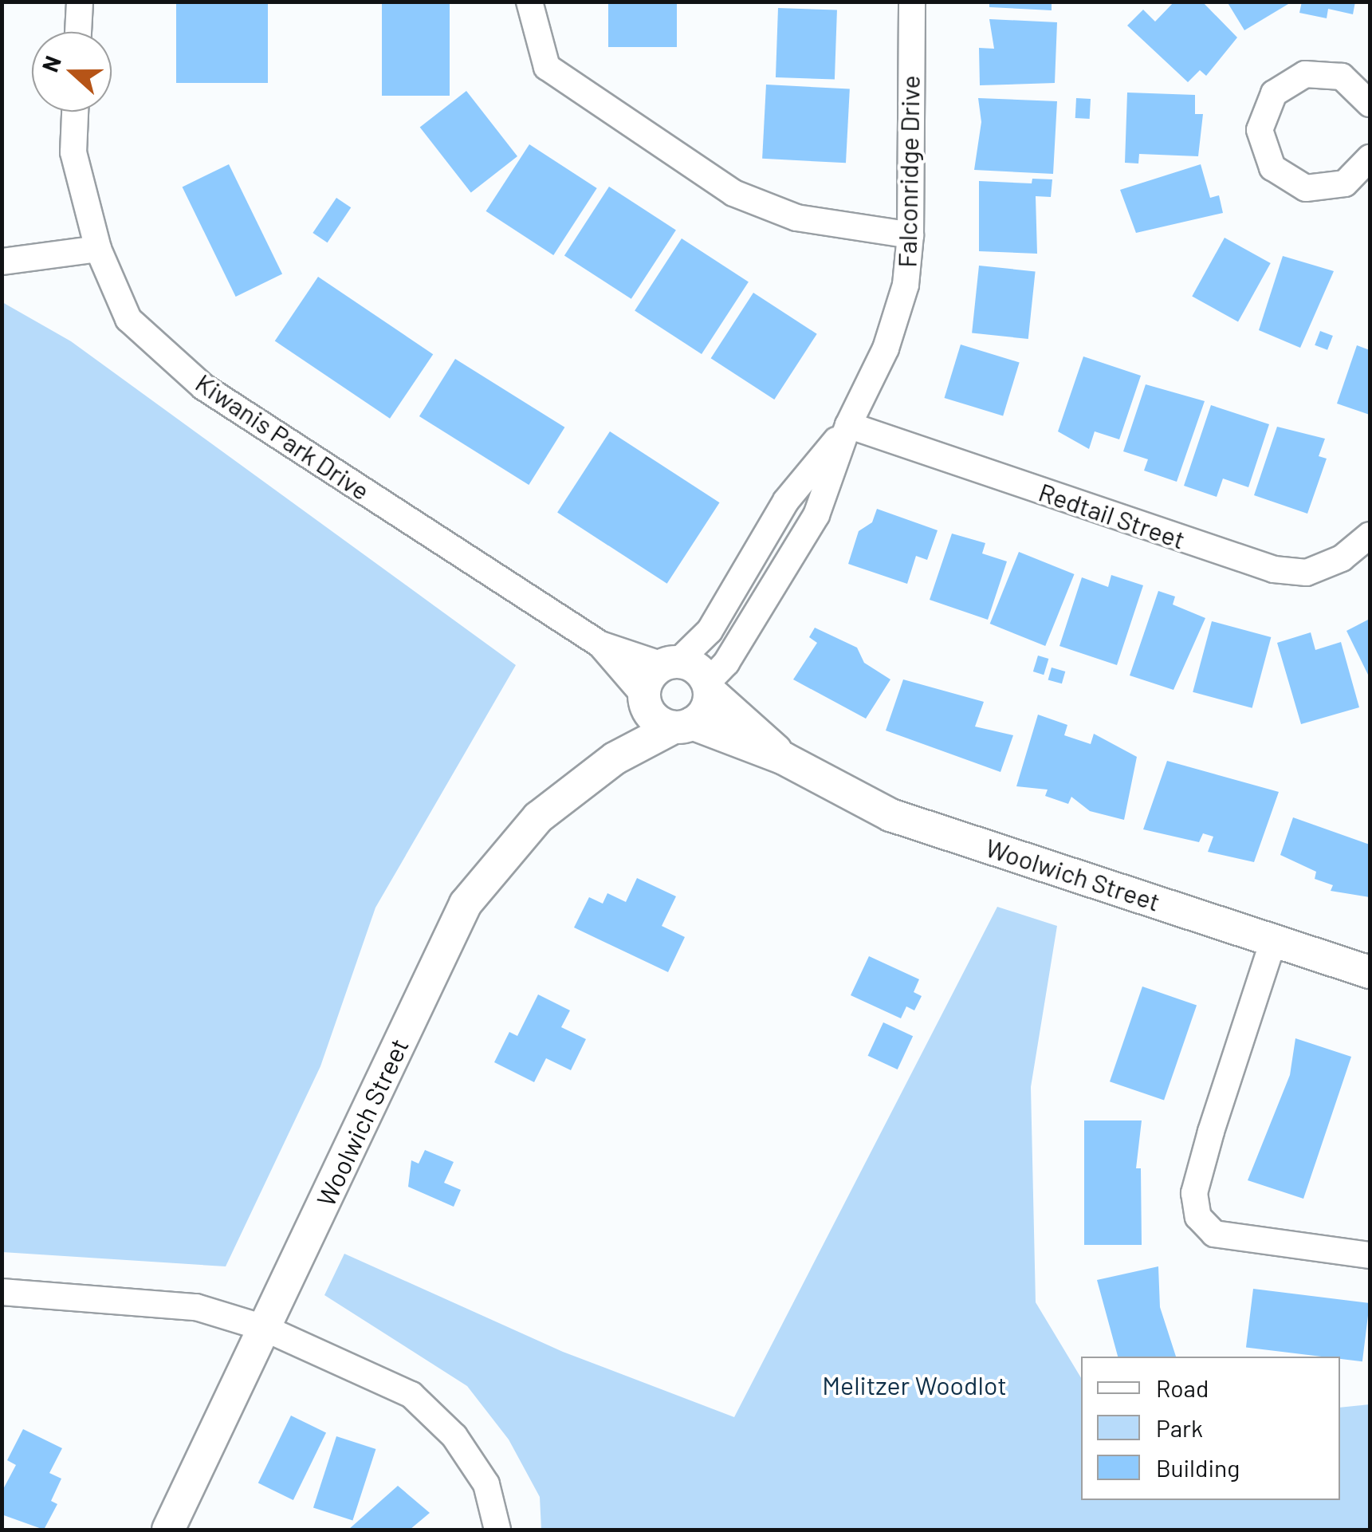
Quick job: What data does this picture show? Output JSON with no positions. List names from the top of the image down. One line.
{"streets":{"street":["Falconridge Drive","Kiwanis Park Drive","Redtail Street","Woolwich Street"]},"crossings":[["Falconridge Drive","Kiwanis Park Drive"],["Falconridge Drive","Redtail Street"],["Falconridge Drive","Woolwich Street"],["Kiwanis Park Drive","Woolwich Street"]],"parks":["Melitzer Woodlot"],"legend":["Road","Park","Building"],"north":"left"}
